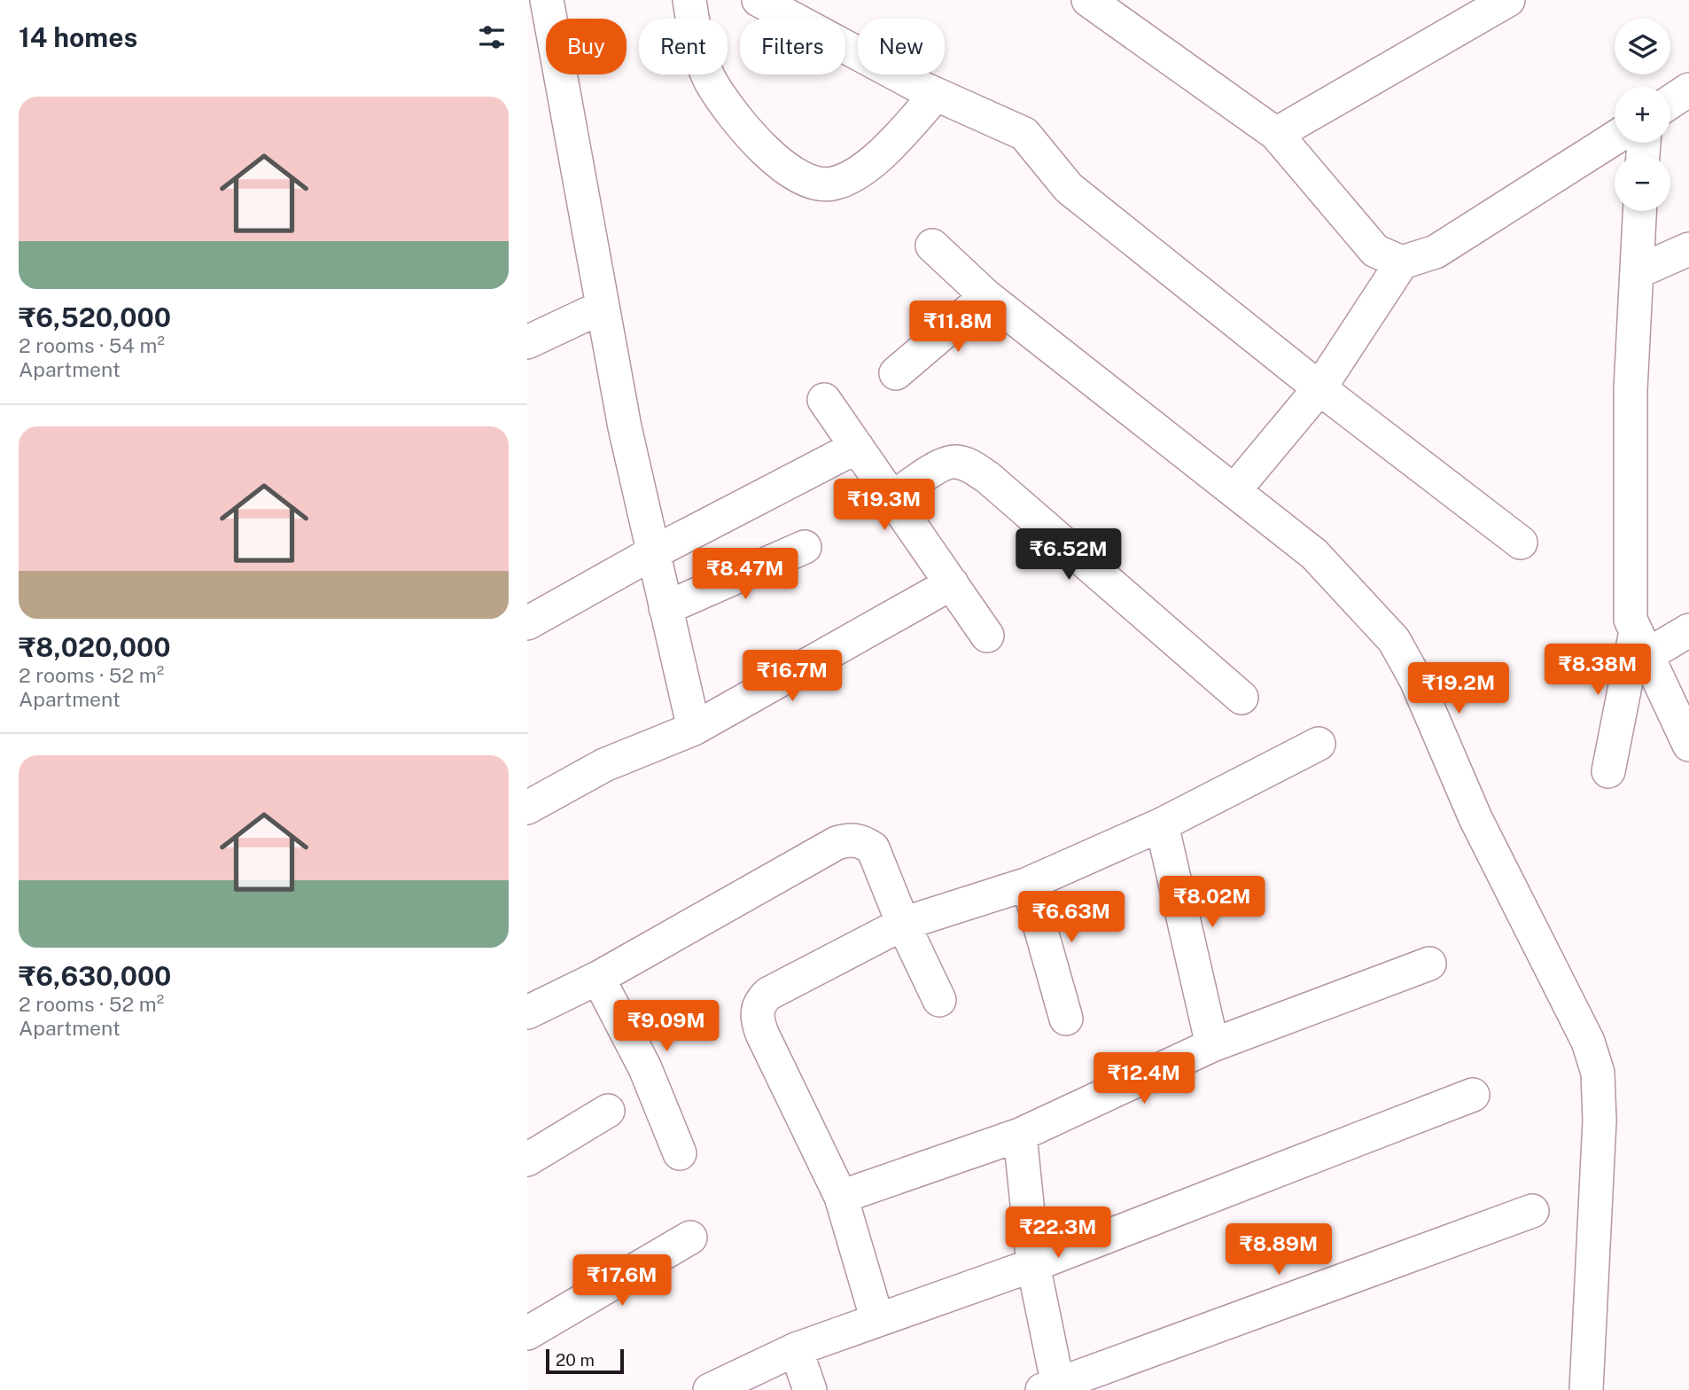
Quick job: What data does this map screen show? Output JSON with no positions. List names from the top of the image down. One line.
{"scale_bar":"20 m","page":{"heading":"14 homes","map_buttons":["+","−"],"chip":["Buy","Rent","Filters","New"],"list":[{"name":"₹6,520,000","note":"2 rooms · 54 m² · Apartment"},{"name":"₹8,020,000","note":"2 rooms · 52 m² · Apartment"},{"name":"₹6,630,000","note":"2 rooms · 52 m² · Apartment"}],"price":["₹11.8M","₹19.3M","₹6.52M","₹8.47M","₹8.38M","₹16.7M","₹19.2M","₹8.02M","₹6.63M","₹9.09M","₹12.4M","₹22.3M","₹8.89M","₹17.6M"],"scale":"20 m"}}
